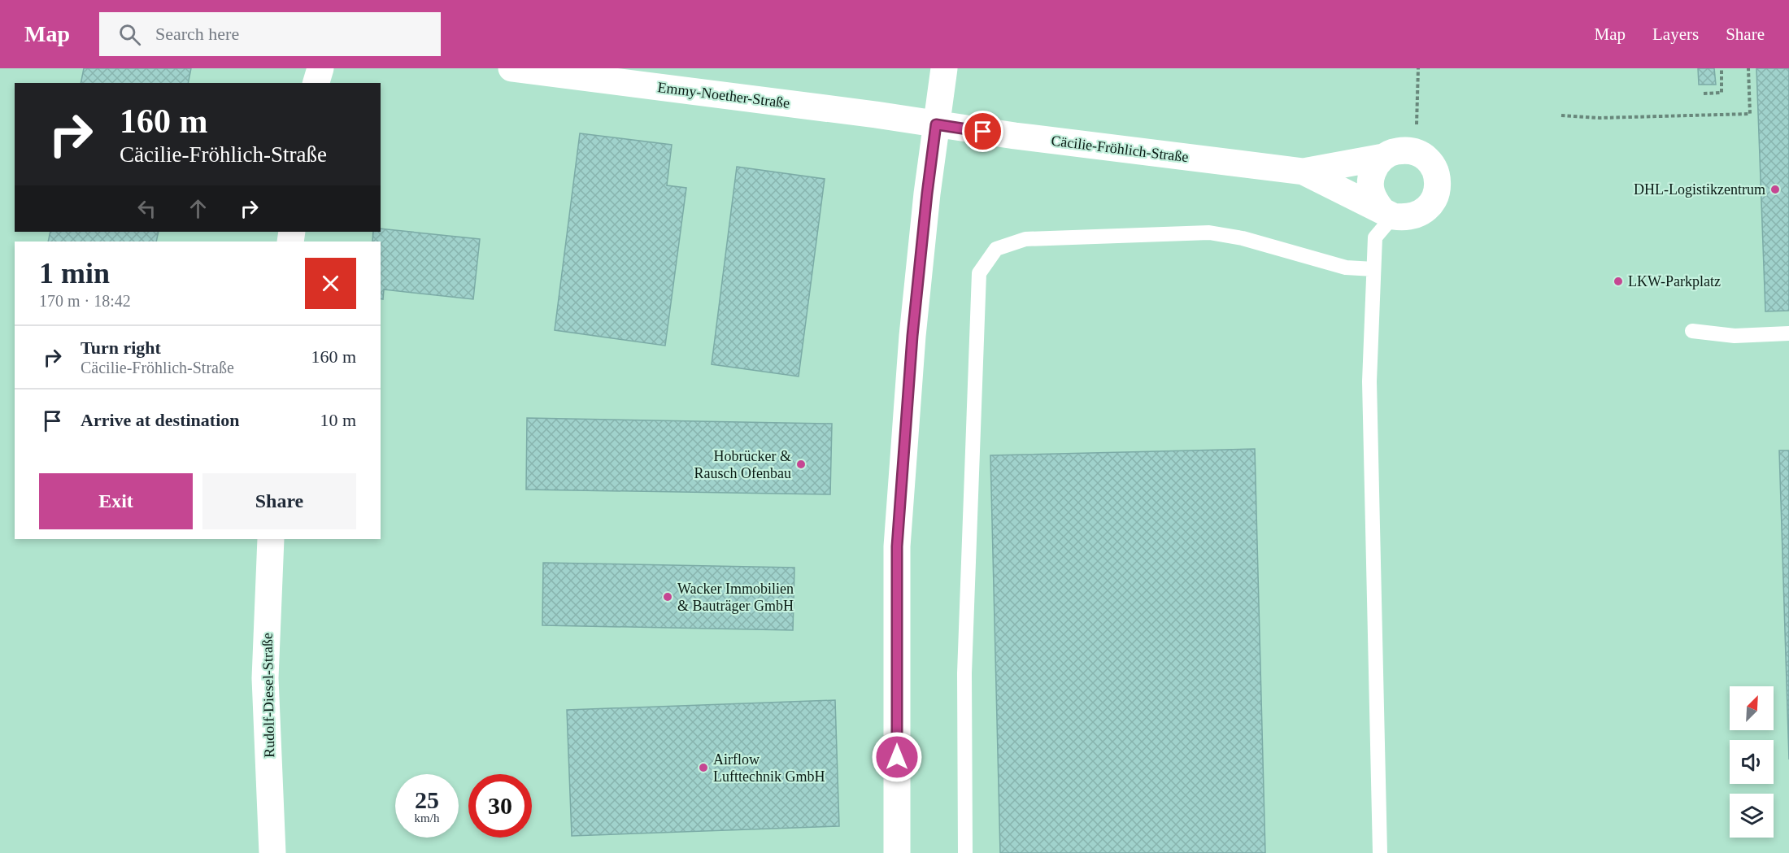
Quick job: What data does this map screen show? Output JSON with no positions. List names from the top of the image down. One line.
{"streets":{"street":["Emmy-Noether-Straße","Cäcilie-Fröhlich-Straße","Rudolf-Diesel-Straße"]},"crossings":[["Emmy-Noether-Straße","Cäcilie-Fröhlich-Straße"]],"places":["DHL-Logistikzentrum","LKW-Parkplatz","Hobrücker & Rausch Ofenbau","Wacker Immobilien & Bauträger GmbH","Airflow Lufttechnik GmbH"],"north":"top right","page":{"header":"Map","search":"Search here","nav":["Map","Layers","Share"],"turn":["160 m","Cäcilie-Fröhlich-Straße"],"heading":["1 min","170 m · 18:42"],"list":[{"name":"Turn right","note":"Cäcilie-Fröhlich-Straße","value":"160 m"},{"name":"Arrive at destination","value":"10 m"}],"buttons":["Exit","Share"],"speed":"25 km/h","limit":"30"}}
